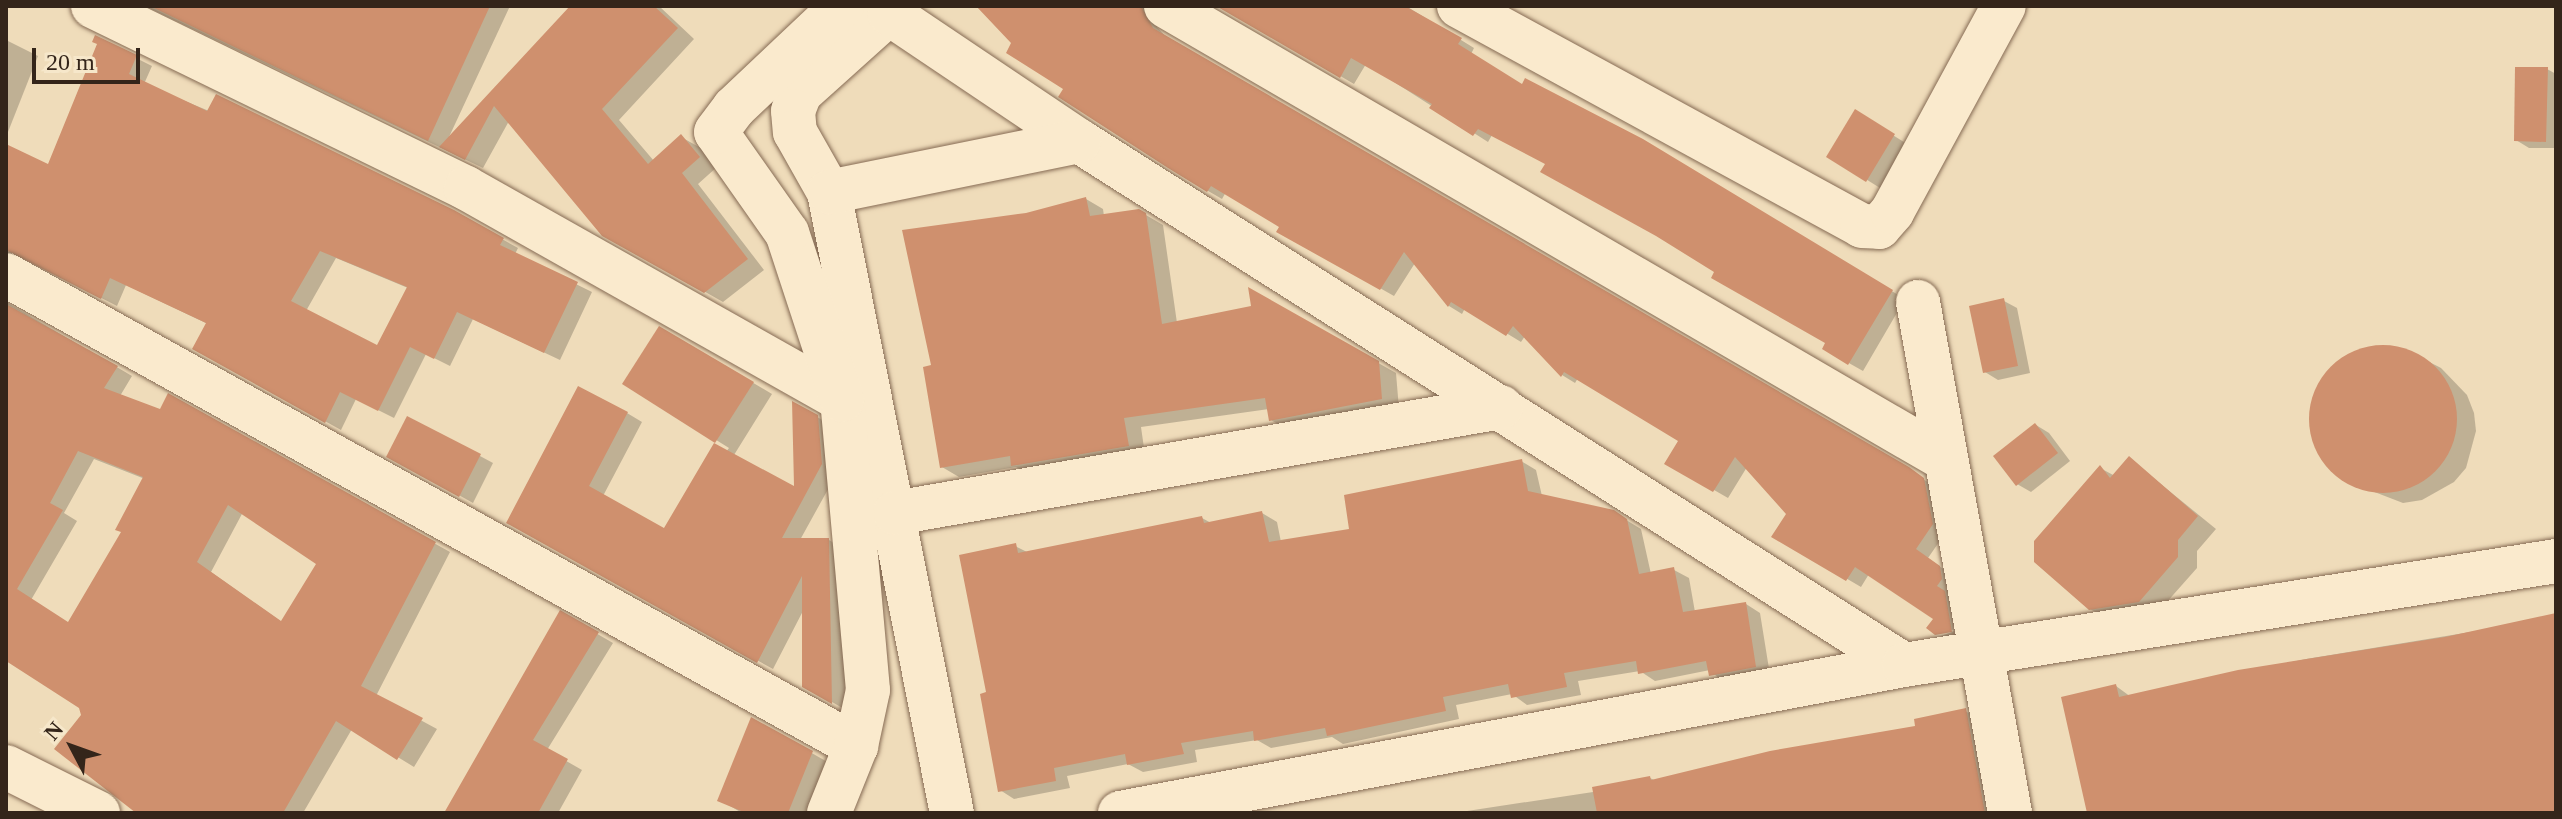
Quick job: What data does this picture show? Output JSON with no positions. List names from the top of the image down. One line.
{"scale_bar":"20 m","north":"top left"}
